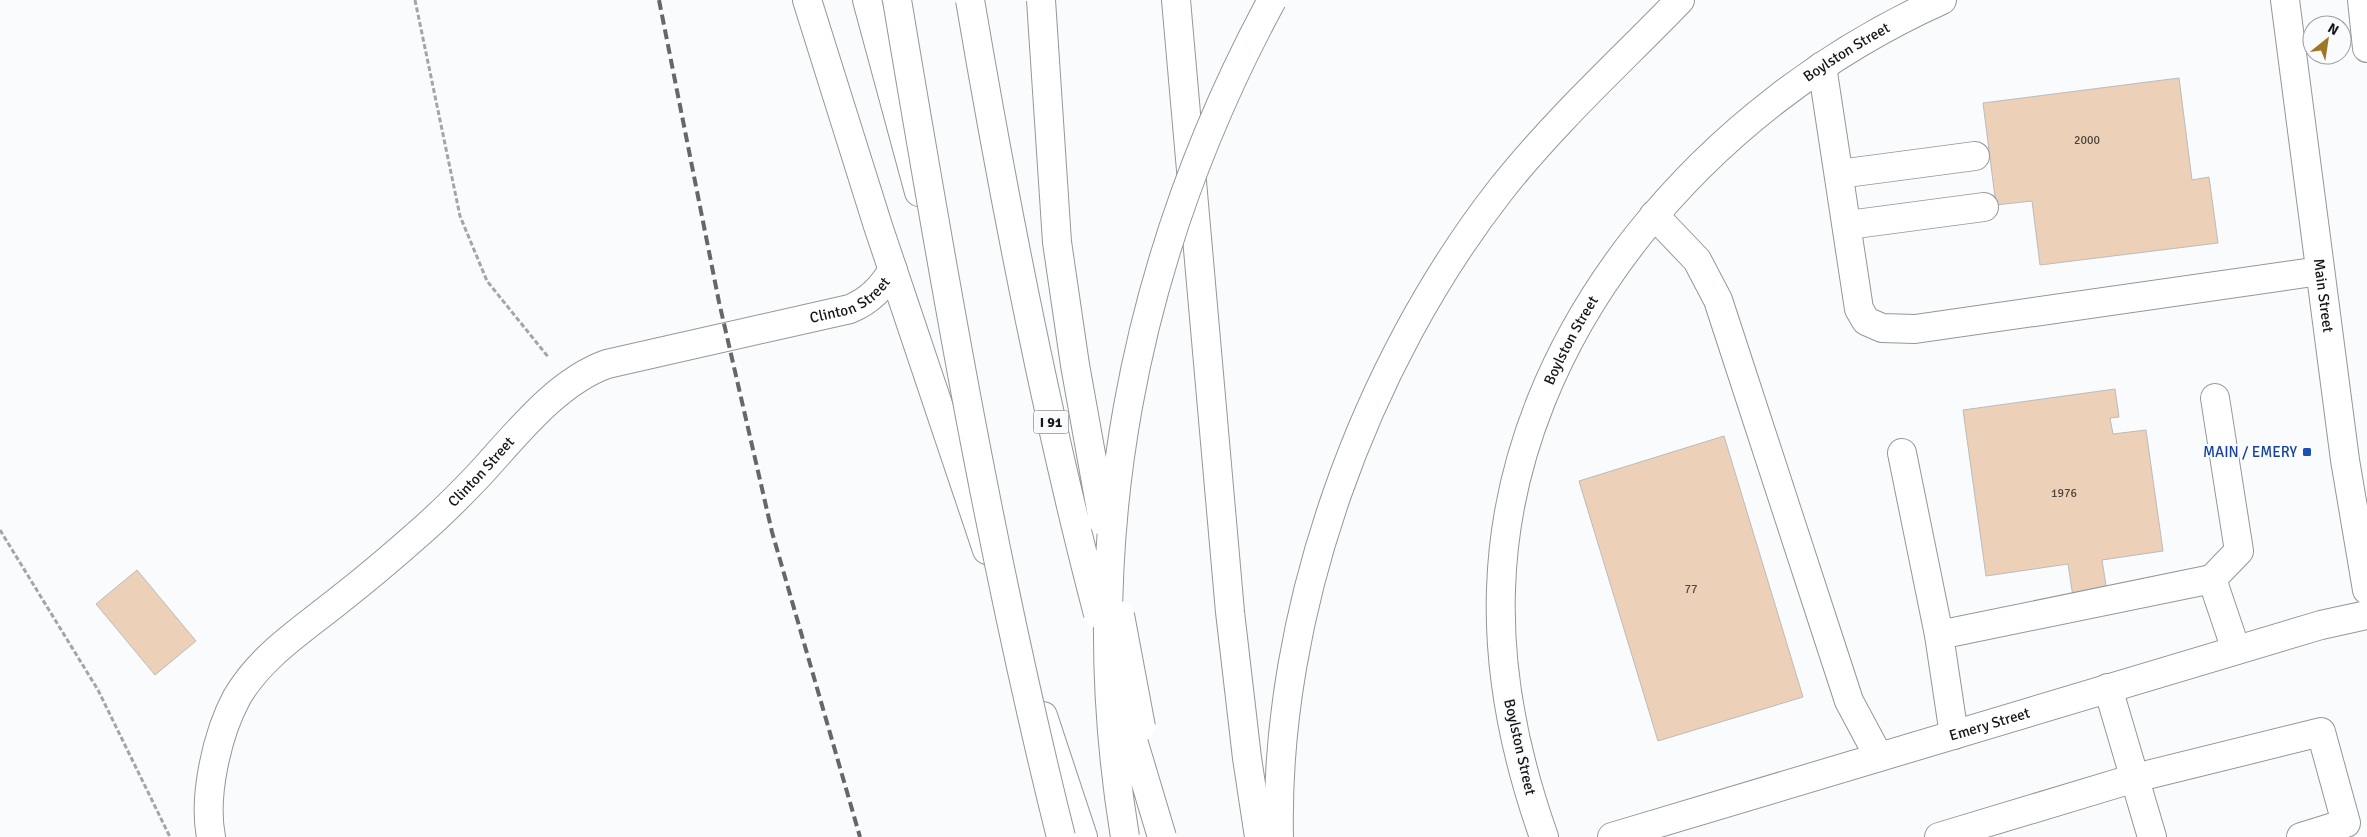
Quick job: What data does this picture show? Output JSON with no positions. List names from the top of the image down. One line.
{"streets":{"main road":["Boylston Street","Main Street","Clinton Street","I 91","Emery Street"]},"places":{"transit":["MAIN / EMERY"]},"house_numbers":["2000","1976","77"],"north":"top right"}
